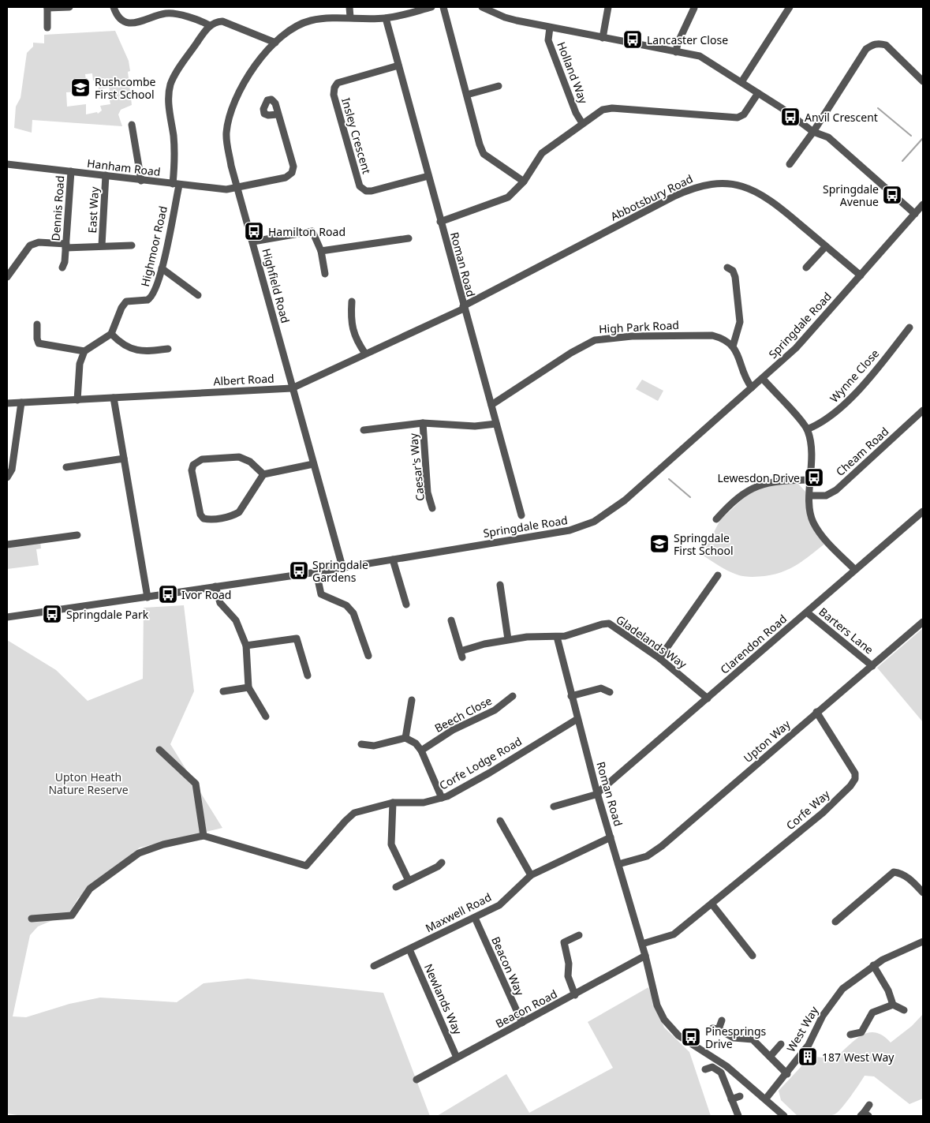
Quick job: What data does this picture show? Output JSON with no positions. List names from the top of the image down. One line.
{"streets":{"street":["Holland Way","Insley Crescent","Hanham Road","Abbotsbury Road","Dennis Road","East Way","Highmoor Road","Roman Road","Highfield Road","Springdale Road","High Park Road","Wynne Close","Albert Road","Cheam Road","Caesar's Way","Barters Lane","Gladelands Way","Clarendon Road","Beech Close","Upton Way","Corfe Lodge Road","Corfe Way","Maxwell Road","Beacon Way","Newlands Way","Beacon Road","West Way"]},"crossings":[["Insley Crescent","Roman Road"],["Hanham Road","Dennis Road"],["Hanham Road","East Way"],["Hanham Road","Highmoor Road"],["Hanham Road","Highfield Road"],["Abbotsbury Road","Roman Road"],["Abbotsbury Road","Springdale Road"],["Abbotsbury Road","Albert Road"],["Dennis Road","East Way"],["Roman Road","Highfield Road"],["Roman Road","High Park Road"],["Roman Road","Albert Road"],["Roman Road","Caesar's Way"],["Roman Road","Gladelands Way"],["Roman Road","Clarendon Road"],["Roman Road","Upton Way"],["Roman Road","Corfe Lodge Road"],["Roman Road","Corfe Way"],["Roman Road","Maxwell Road"],["Roman Road","Beacon Road"],["Highfield Road","Springdale Road"],["Highfield Road","Albert Road"],["Barters Lane","Clarendon Road"],["Barters Lane","Upton Way"],["Gladelands Way","Clarendon Road"],["Upton Way","Corfe Way"],["Maxwell Road","Beacon Way"],["Maxwell Road","Newlands Way"],["Beacon Way","Beacon Road"],["Newlands Way","Beacon Road"]],"parks":["Upton Heath Nature Reserve"],"places":{"bus stop":["Lancaster Close","Anvil Crescent","Springdale Avenue","Hamilton Road","Lewesdon Drive","Springdale Gardens","Ivor Road","Springdale Park","Pinesprings Drive"],"school or university":["Rushcombe First School","Springdale First School"],"building":["187 West Way"]}}
